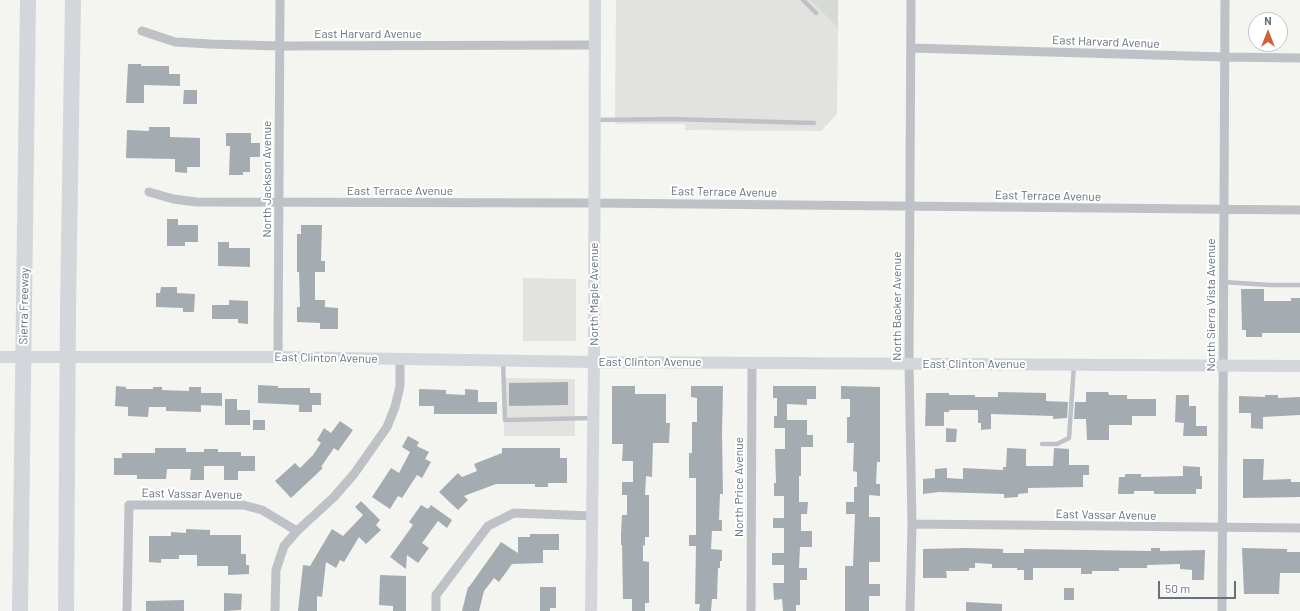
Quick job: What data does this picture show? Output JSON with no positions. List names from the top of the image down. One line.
{"streets":{"highway":["Sierra Freeway"],"main road":["North Maple Avenue","East Clinton Avenue"],"street":["East Harvard Avenue","North Jackson Avenue","East Terrace Avenue","North Sierra Vista Avenue","North Backer Avenue","North Price Avenue","East Vassar Avenue"]},"crossings":[["East Harvard Avenue","North Jackson Avenue"],["East Harvard Avenue","North Maple Avenue"],["East Harvard Avenue","North Sierra Vista Avenue"],["East Harvard Avenue","North Backer Avenue"],["North Jackson Avenue","East Terrace Avenue"],["North Jackson Avenue","East Clinton Avenue"],["East Terrace Avenue","North Maple Avenue"],["East Terrace Avenue","North Sierra Vista Avenue"],["East Terrace Avenue","North Backer Avenue"],["North Maple Avenue","East Clinton Avenue"],["North Sierra Vista Avenue","East Clinton Avenue"],["North Sierra Vista Avenue","East Vassar Avenue"],["North Backer Avenue","East Clinton Avenue"],["North Backer Avenue","East Vassar Avenue"],["East Clinton Avenue","North Price Avenue"]],"scale_bar":"50 m","north":"top"}
